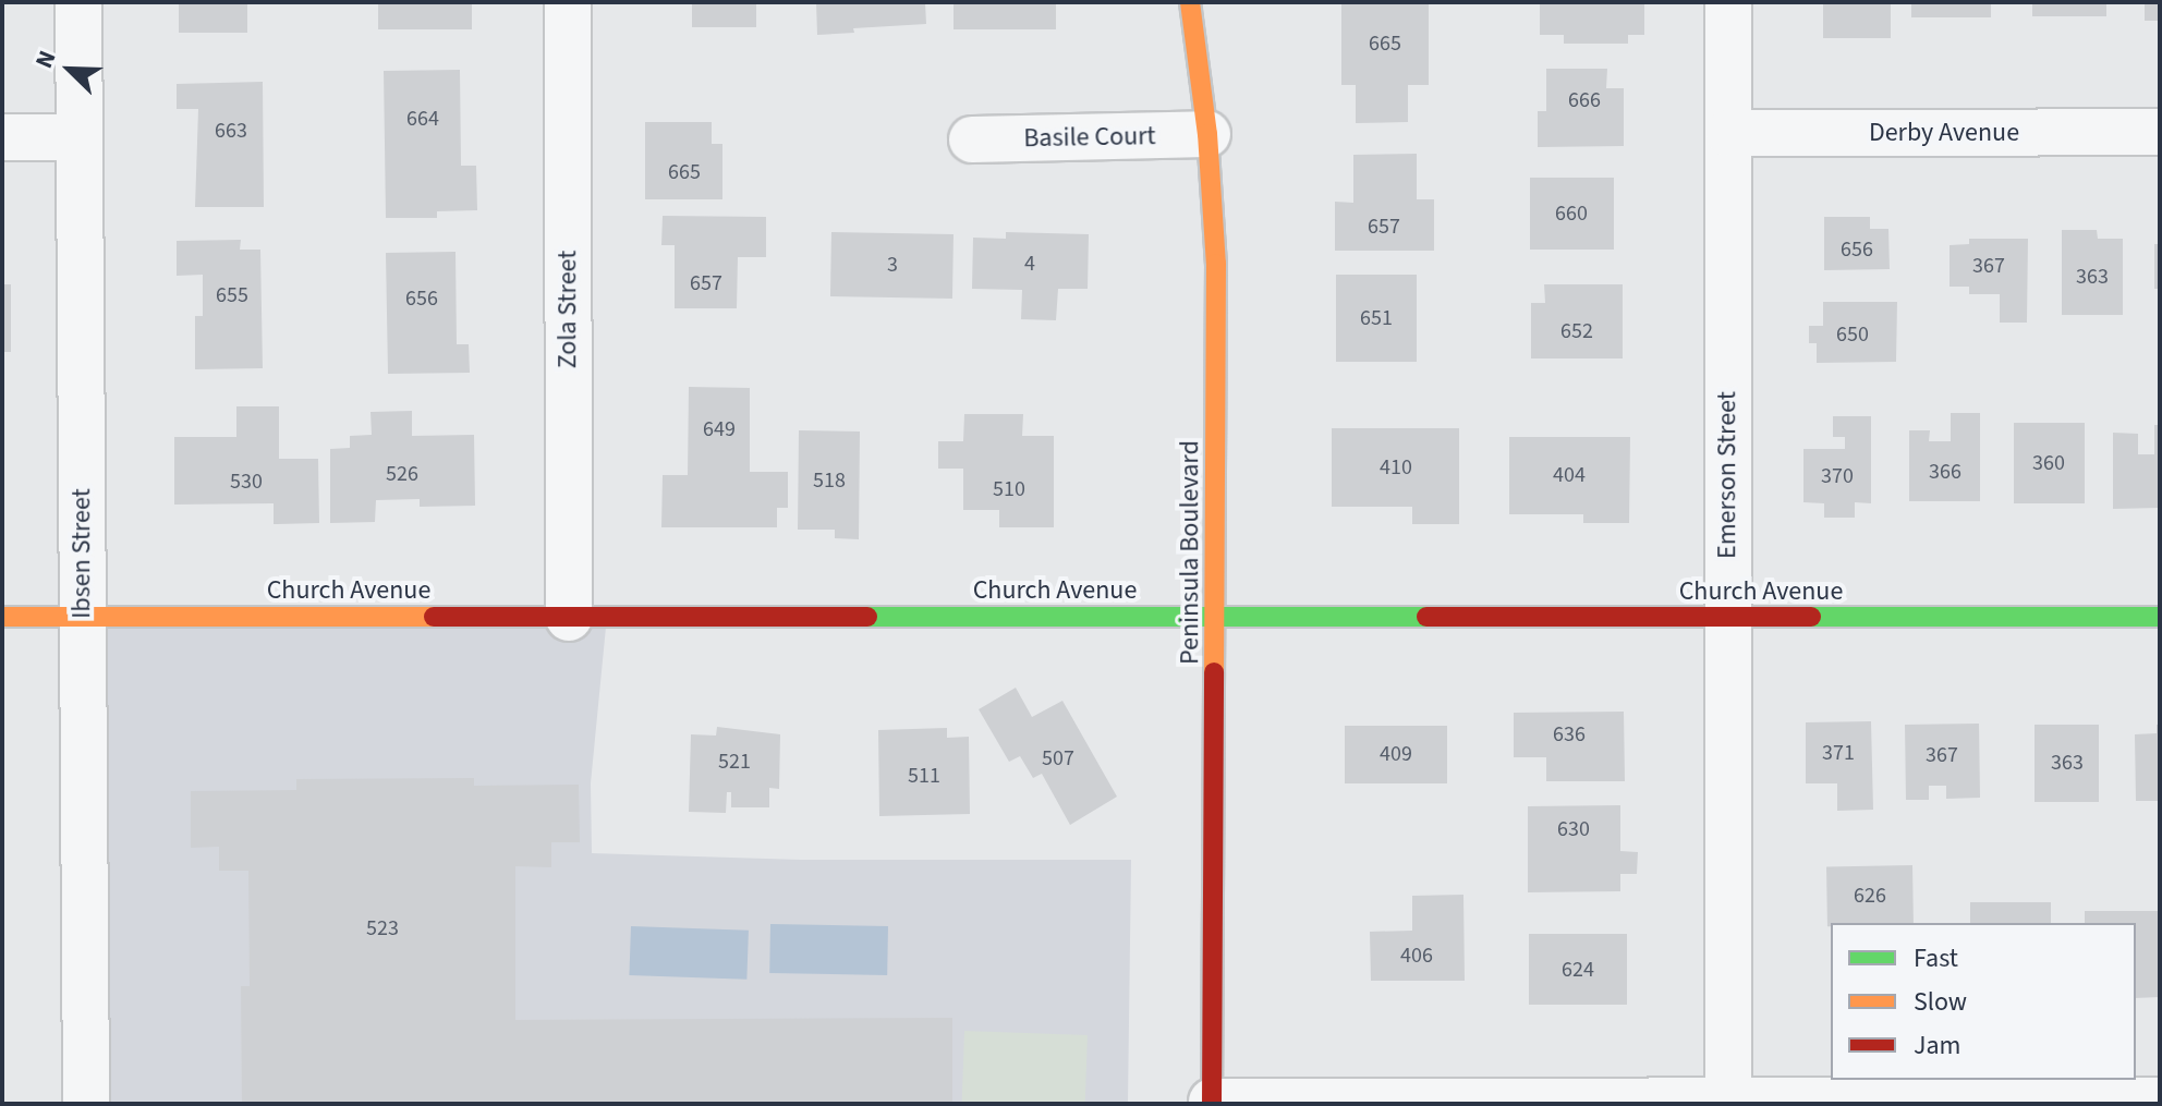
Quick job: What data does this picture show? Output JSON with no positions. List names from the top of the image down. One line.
{"streets":{"street":["Derby Avenue","Basile Court","Zola Street","Emerson Street","Peninsula Boulevard","Ibsen Street","Church Avenue"]},"crossings":[["Derby Avenue","Emerson Street"],["Basile Court","Peninsula Boulevard"],["Zola Street","Church Avenue"],["Emerson Street","Church Avenue"],["Peninsula Boulevard","Church Avenue"],["Ibsen Street","Church Avenue"]],"house_numbers":["665","666","664","663","665","660","657","656","4","3","367","363","657","655","656","651","652","650","649","360","410","366","526","404","370","518","530","510","636","371","409","367","507","521","363","511","630","626","523","406","624"],"legend":["Fast","Slow","Jam"],"north":"top left"}
